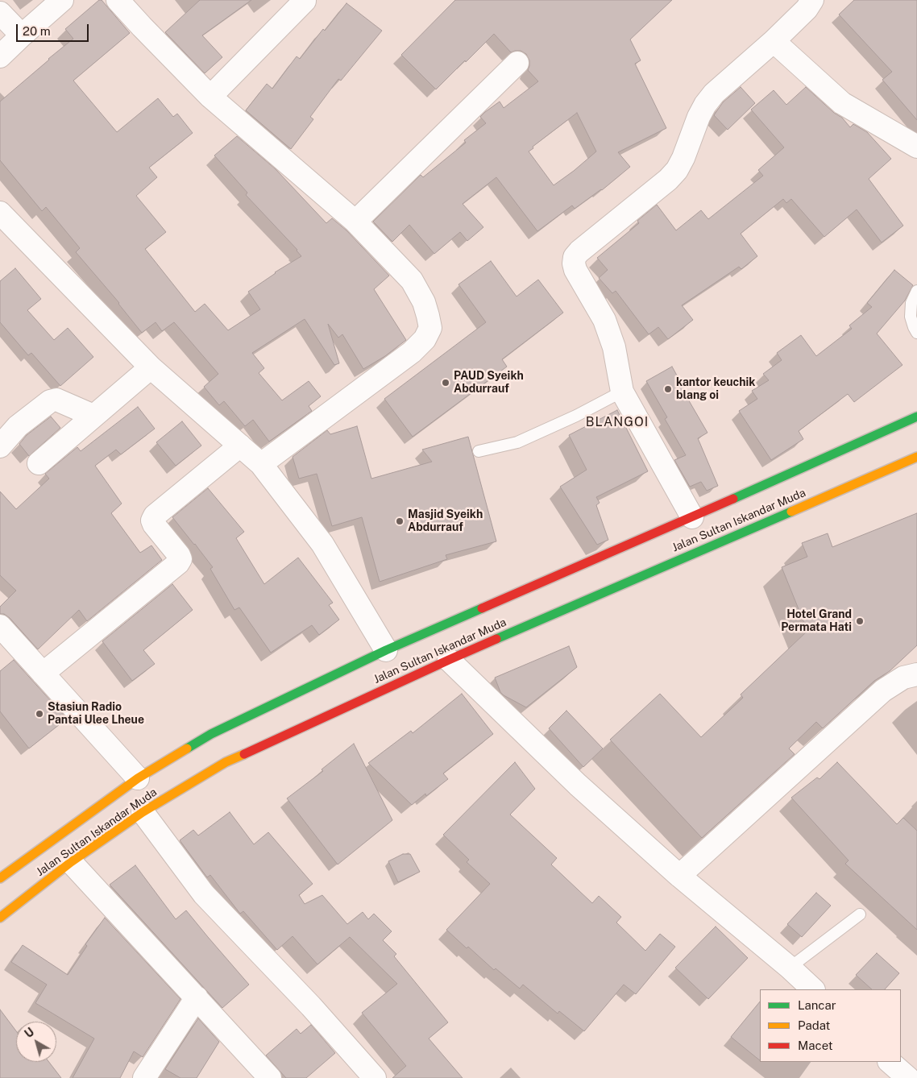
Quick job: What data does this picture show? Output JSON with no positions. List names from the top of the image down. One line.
{"streets":{"highway":["Jalan Sultan Iskandar Muda"]},"districts":["BLANGOI"],"places":["PAUD Syeikh Abdurrauf","kantor keuchik blang oi","Masjid Syeikh Abdurrauf","Hotel Grand Permata Hati","Stasiun Radio Pantai Ulee Lheue"],"legend":["Lancar","Padat","Macet"],"scale_bar":"20 m","north":"top left"}
